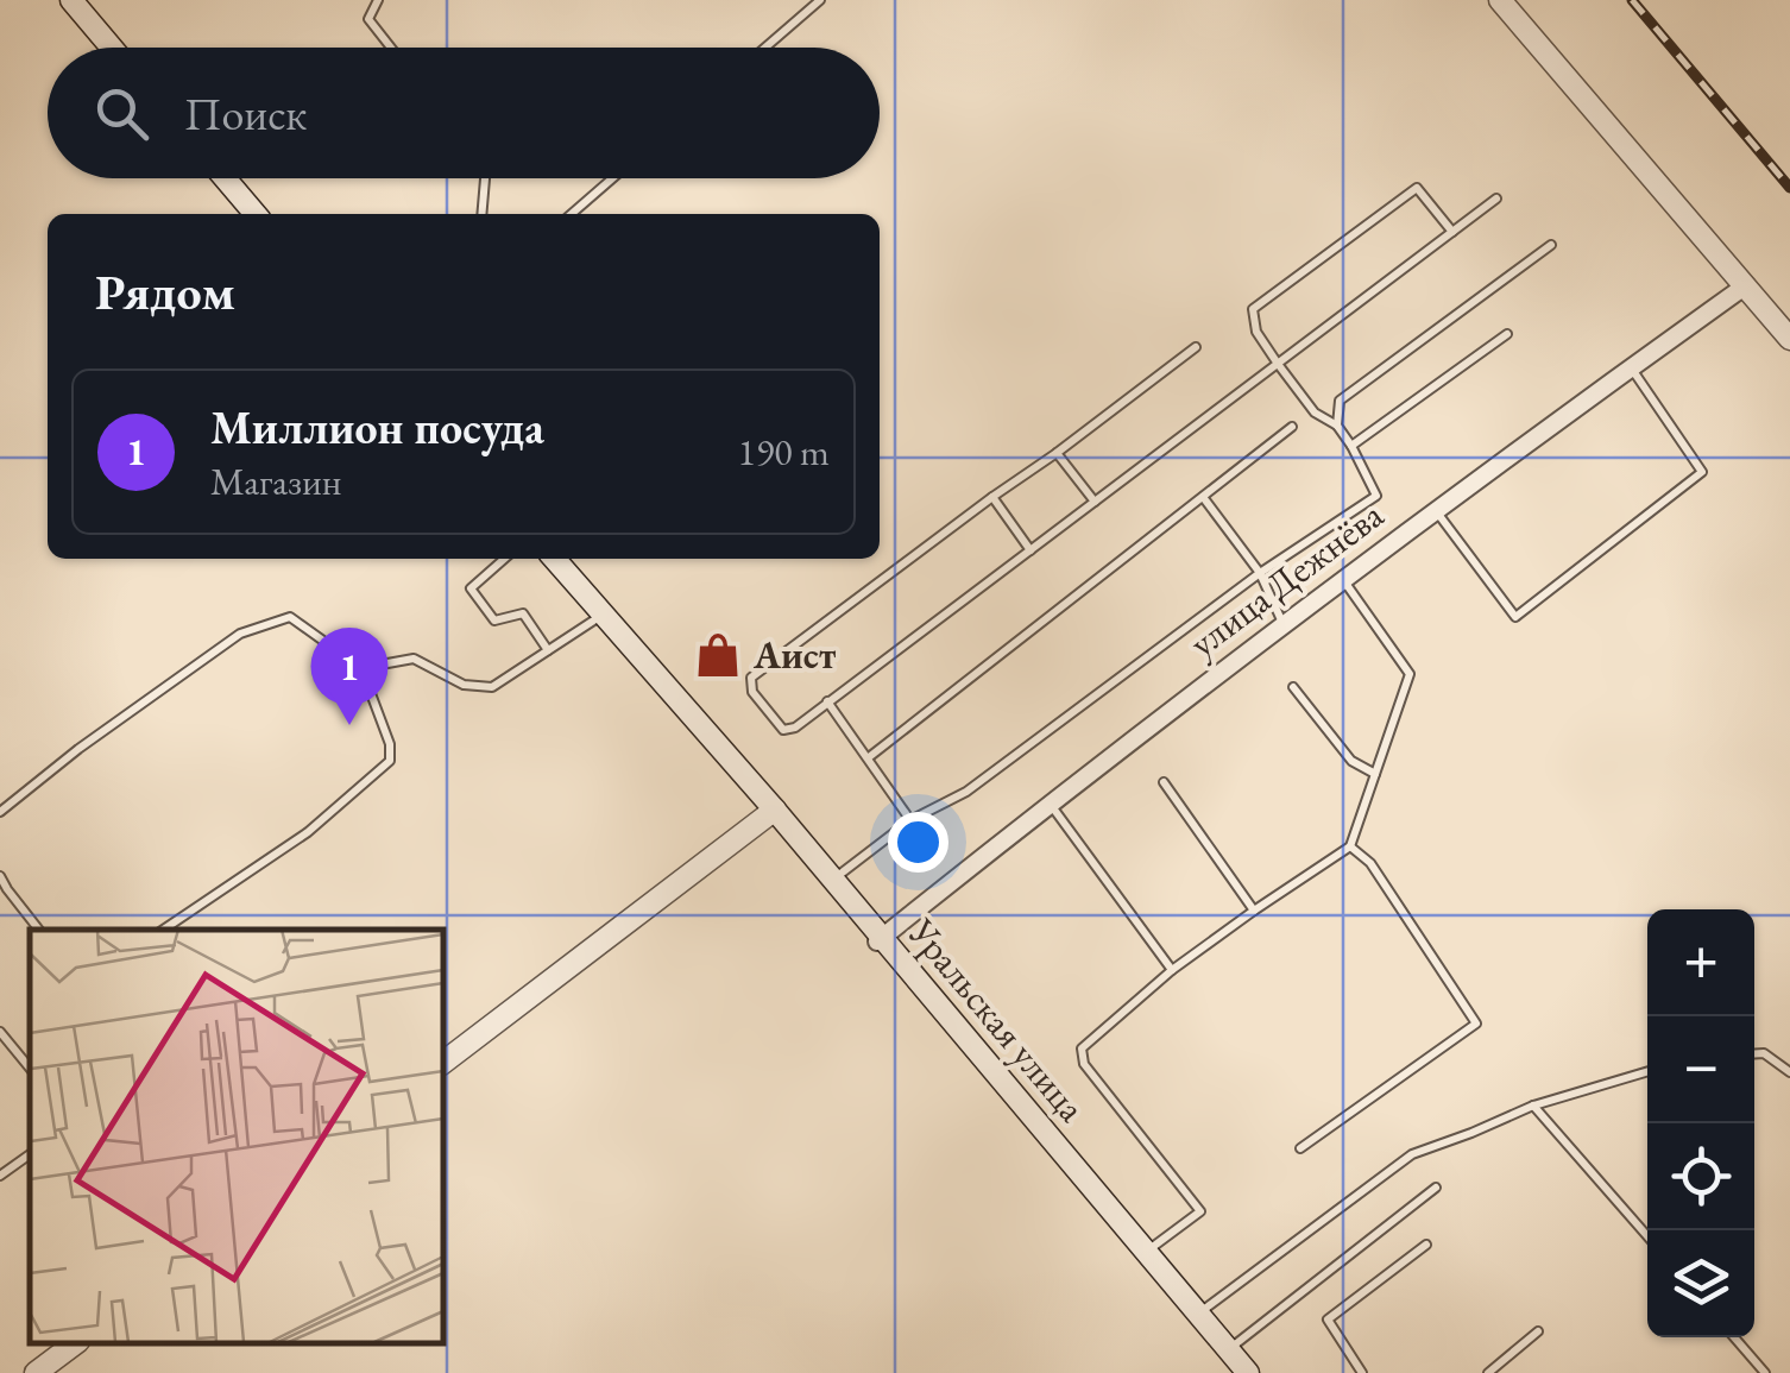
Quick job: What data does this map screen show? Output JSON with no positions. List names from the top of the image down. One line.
{"streets":{"main road":["Уральская улица"],"street":["улица Дежнёва"]},"crossings":[["улица Дежнёва","Уральская улица"]],"places":{"shop":["Аист"]},"page":{"search":"Поиск","heading":"Рядом","list":[{"mark":"1","name":"Миллион посуда","note":"Магазин","value":"190 m"}],"pins":"1","map_buttons":["+","−"]}}
